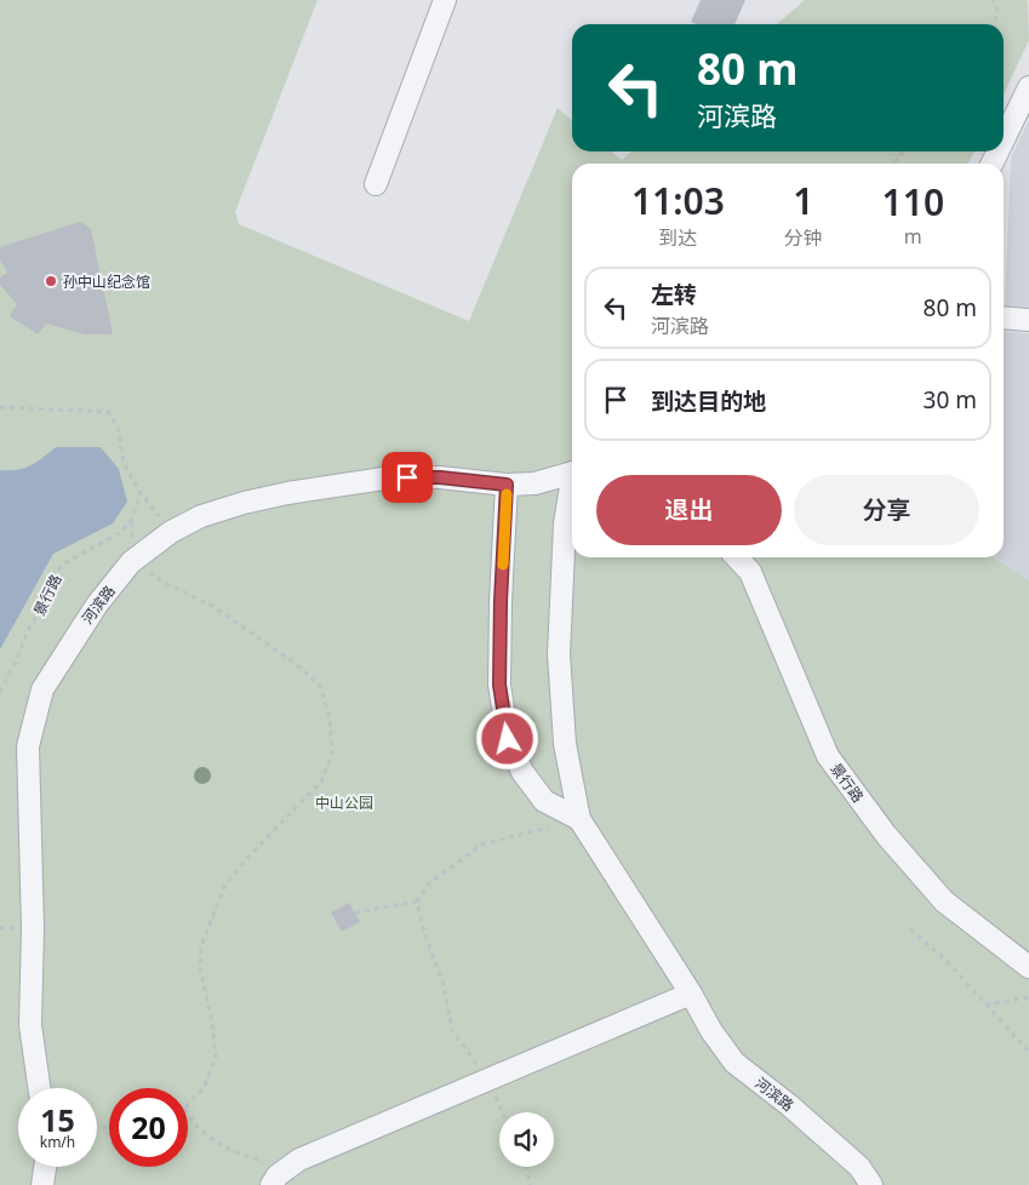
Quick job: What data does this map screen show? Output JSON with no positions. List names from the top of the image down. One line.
{"streets":{"lane":["景行路","河滨路"]},"parks":["中山公园"],"places":["孙中山纪念馆"],"page":{"turn":["80 m","河滨路"],"eta":["11:03","到达","1","分钟","110","m"],"list":[{"name":"左转","note":"河滨路","value":"80 m"},{"name":"到达目的地","value":"30 m"}],"buttons":["退出","分享"],"speed":"15 km/h","limit":"20"}}
